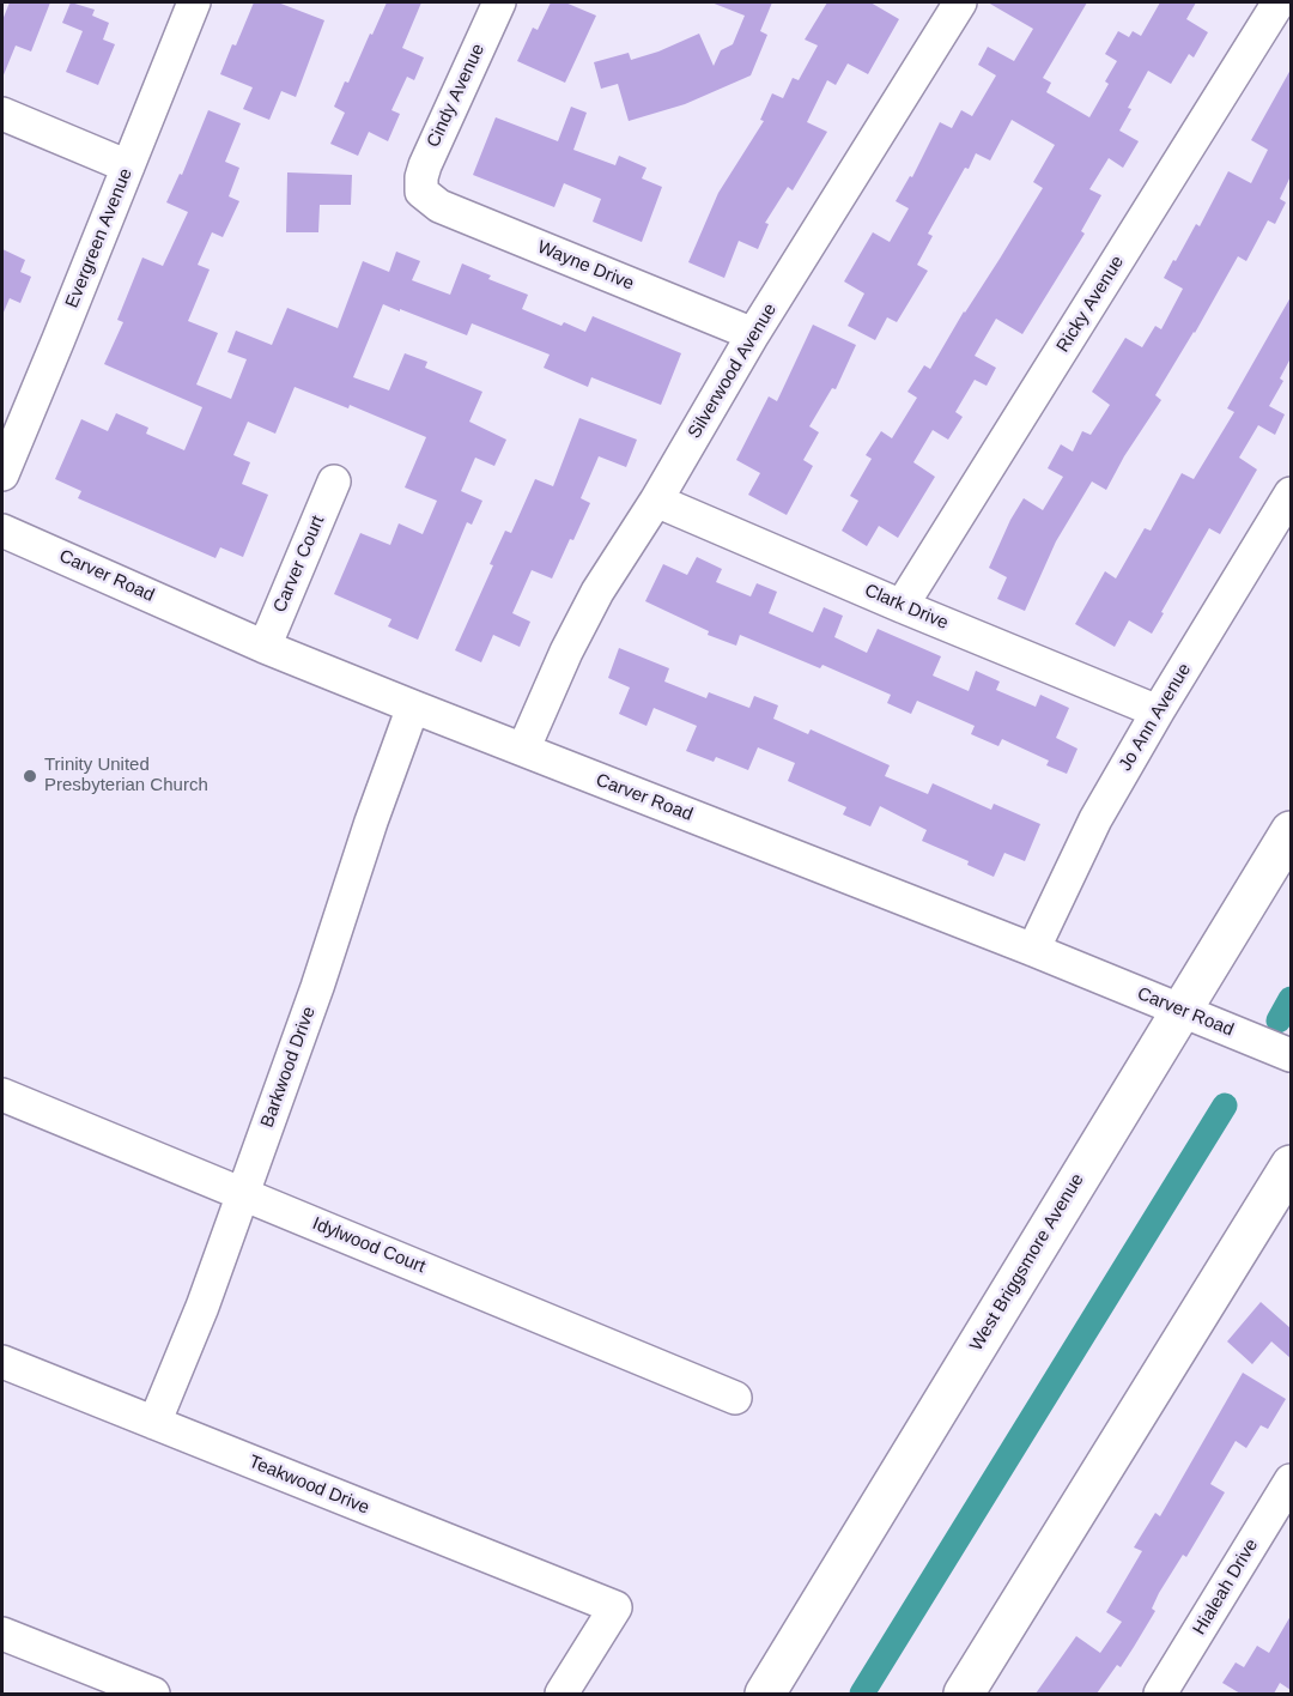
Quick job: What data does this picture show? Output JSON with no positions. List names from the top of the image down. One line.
{"streets":{"main road":["West Briggsmore Avenue"],"street":["Cindy Avenue","Evergreen Avenue","Wayne Drive","Ricky Avenue","Silverwood Avenue","Carver Court","Carver Road","Clark Drive","Jo Ann Avenue","Barkwood Drive","Idylwood Court","Teakwood Drive","Hialeah Drive"]},"crossings":[["Cindy Avenue","Wayne Drive"],["Wayne Drive","Silverwood Avenue"],["Ricky Avenue","Clark Drive"],["Silverwood Avenue","Carver Road"],["Silverwood Avenue","Clark Drive"],["Carver Court","Carver Road"],["Carver Road","Jo Ann Avenue"],["Carver Road","Barkwood Drive"],["Carver Road","West Briggsmore Avenue"],["Clark Drive","Jo Ann Avenue"],["Barkwood Drive","Idylwood Court"],["Barkwood Drive","Teakwood Drive"]],"places":["Trinity United Presbyterian Church"]}
